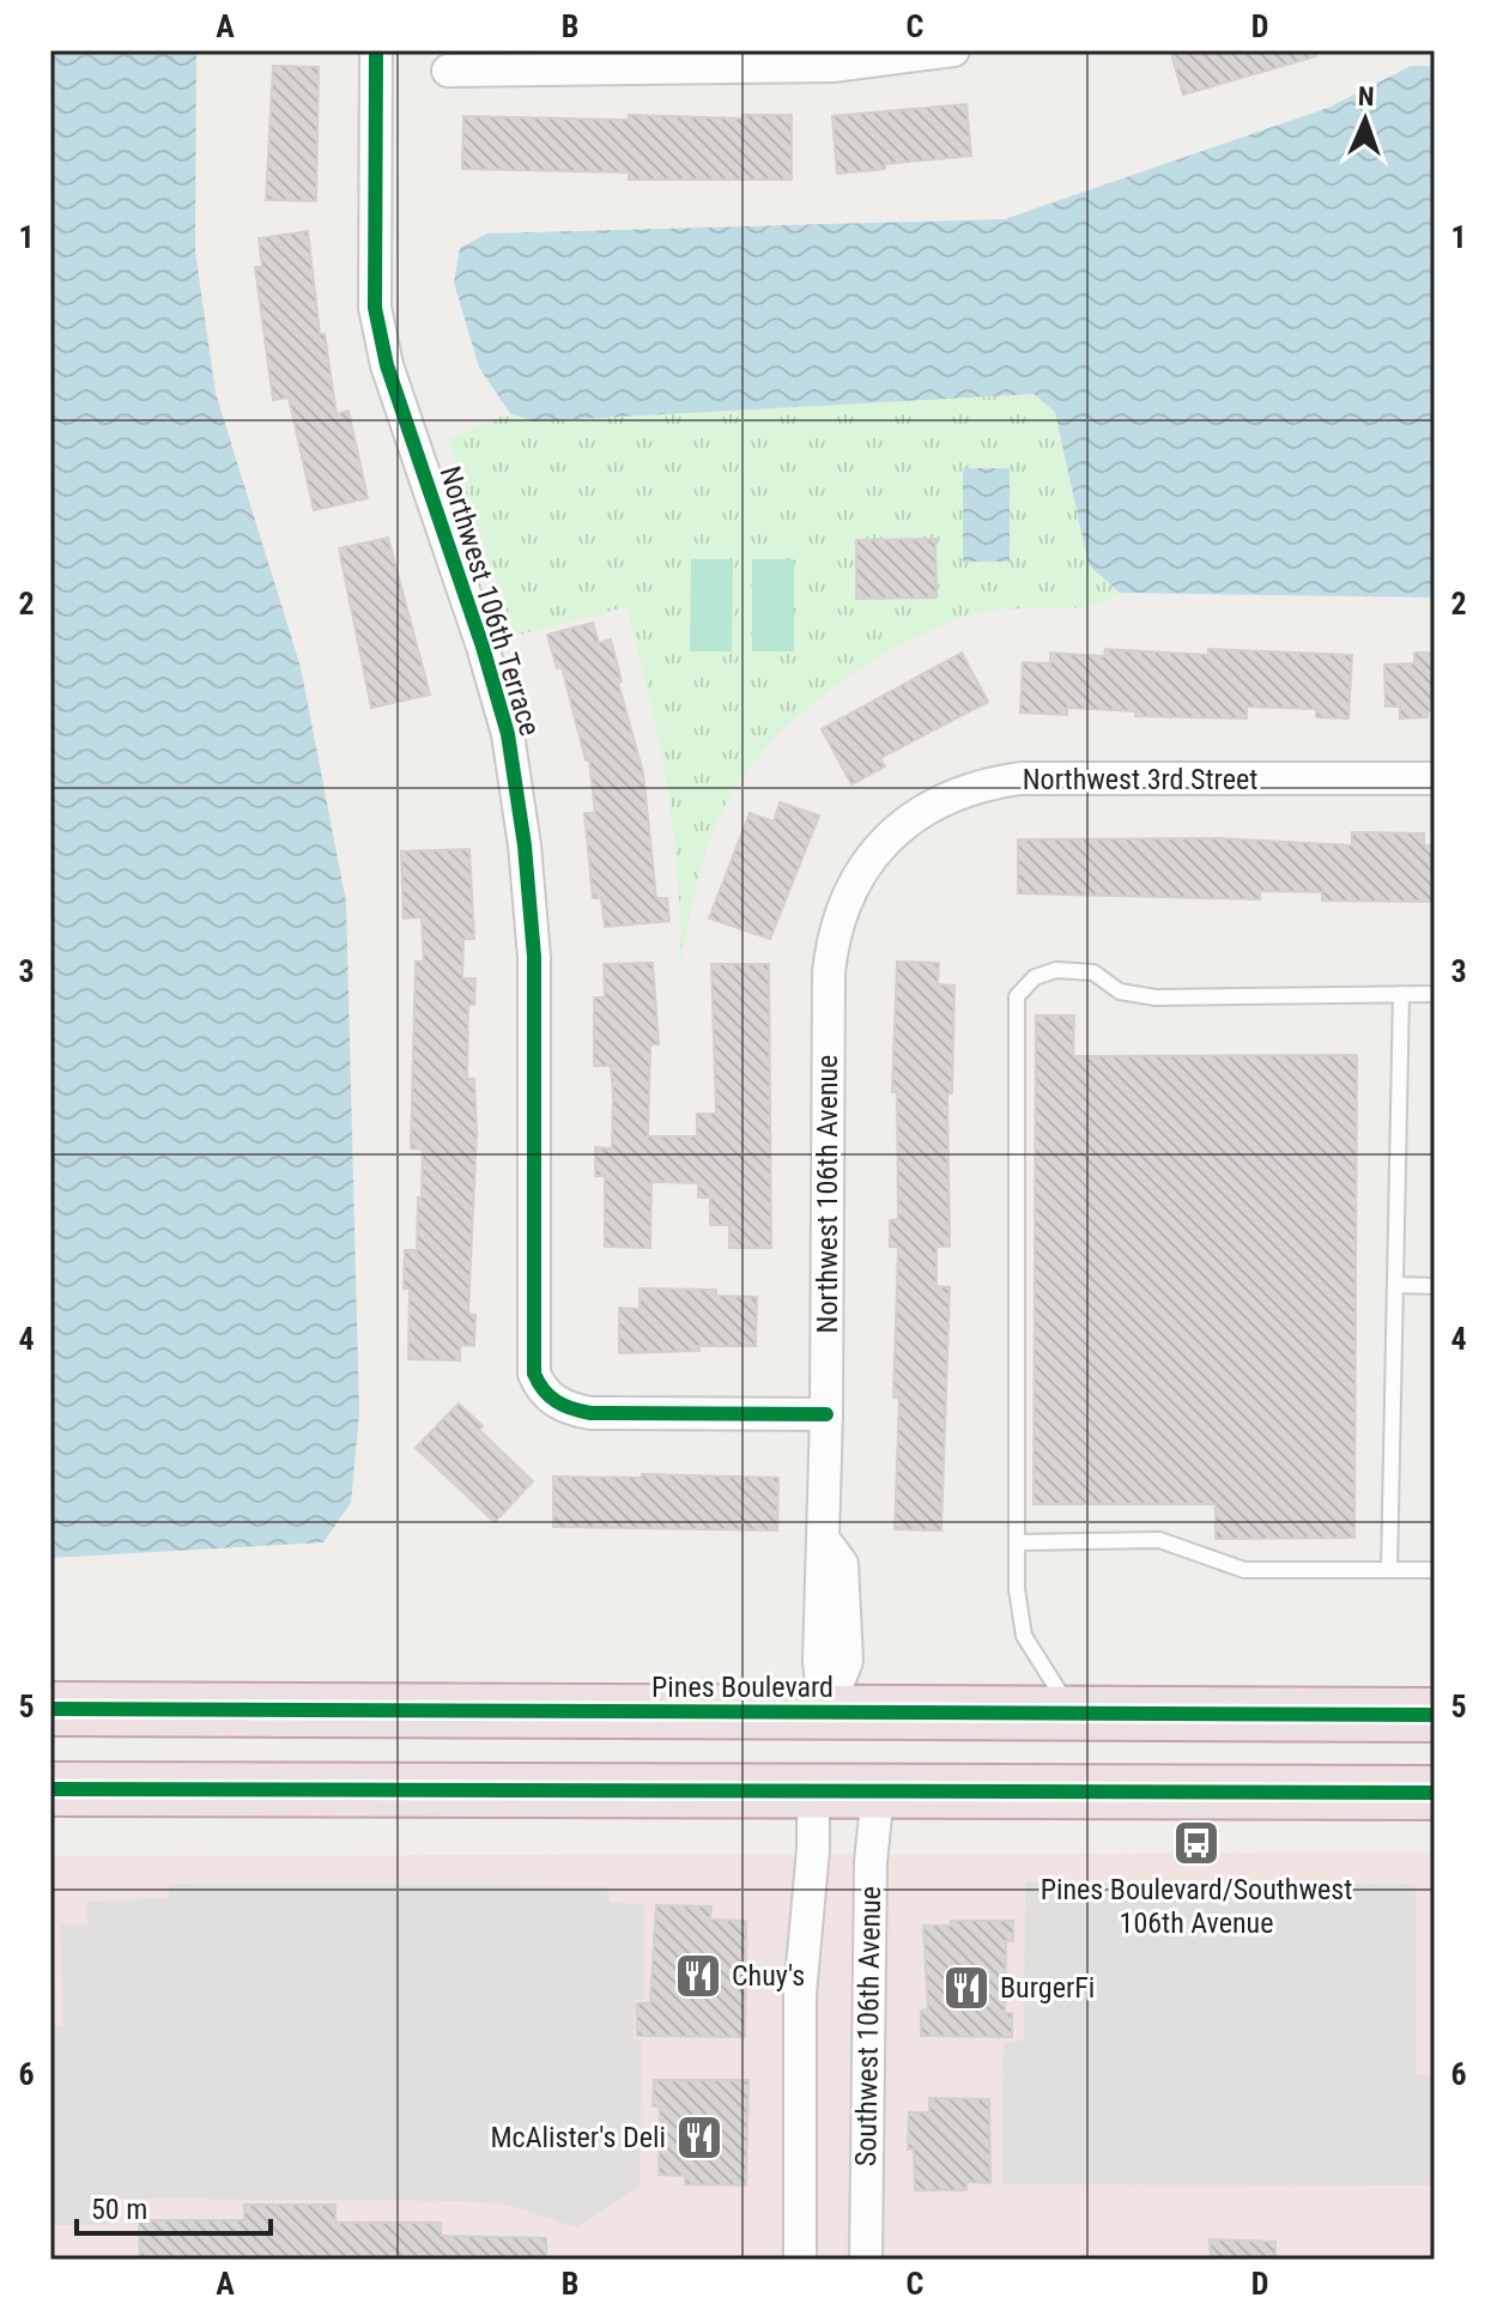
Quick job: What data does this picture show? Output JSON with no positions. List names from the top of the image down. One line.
{"streets":{"highway":["Pines Boulevard"],"street":["Northwest 106th Terrace","Northwest 3rd Street","Northwest 106th Avenue","Southwest 106th Avenue"]},"crossings":[["Northwest 106th Terrace","Northwest 106th Avenue"],["Northwest 3rd Street","Northwest 106th Avenue"],["Northwest 106th Avenue","Pines Boulevard"]],"places":{"bus stop":["Pines Boulevard/Southwest 106th Avenue"],"restaurant":["Chuy's","BurgerFi","McAlister's Deli"]},"scale_bar":"50 m","north":"top","grid":{"columns":["A","B","C","D"],"rows":["1","2","3","4","5","6"]}}
